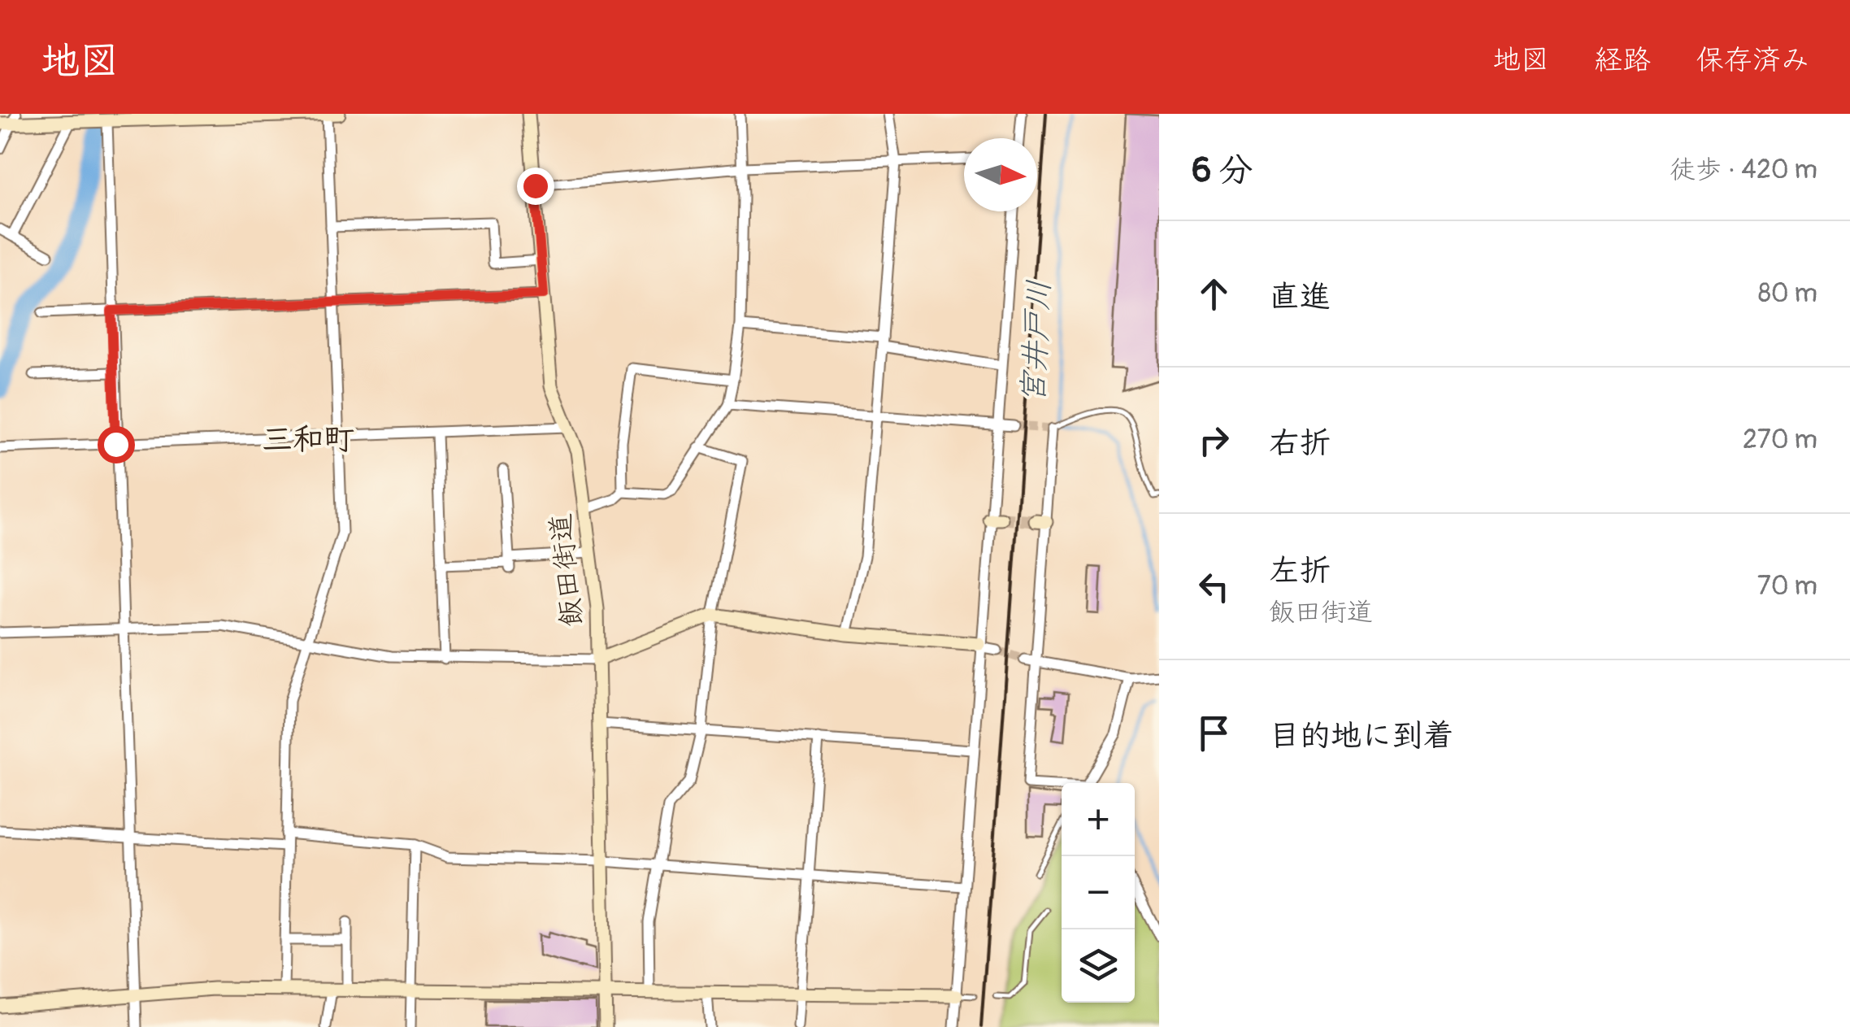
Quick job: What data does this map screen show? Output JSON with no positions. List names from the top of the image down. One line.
{"streets":{"street":["飯田街道"]},"districts":["三和町"],"water":["宮井戸川"],"north":"right","page":{"header":"地図","nav":["地図","経路","保存済み"],"heading":["6 分","徒歩 · 420 m"],"list":[["直進","80 m"],["右折","270 m"],["左折","飯田街道","70 m"],"目的地に到着"],"map_buttons":["+","−"]}}
